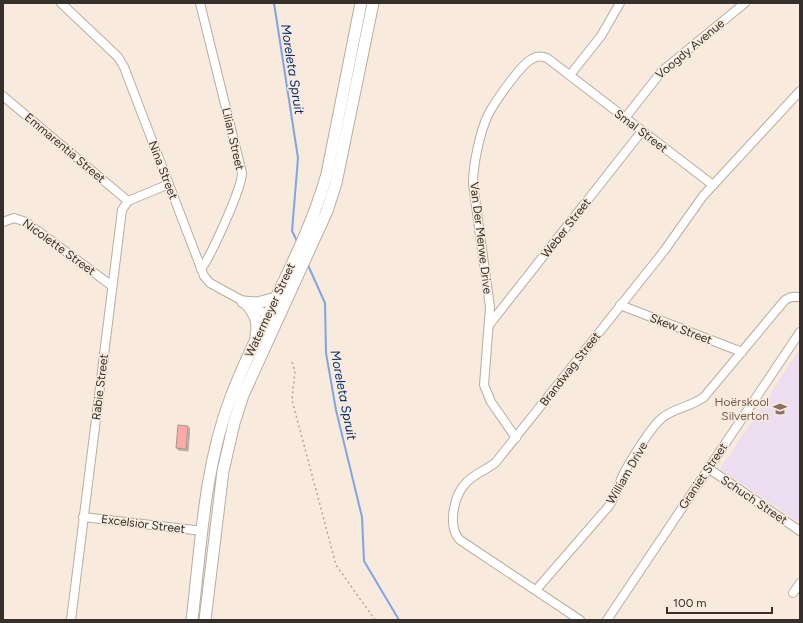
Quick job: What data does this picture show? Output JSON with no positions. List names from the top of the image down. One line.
{"streets":{"main road":["Watermeyer Street"],"street":["Voogdy Avenue","Smal Street","Lilian Street","Emmarentia Street","Nina Street","Weber Street","Van Der Merwe Drive","Nicolette Street","Skew Street","Brandwag Street","Rabie Street","William Drive","Graniet Street","Schuch Street","Excelsior Street"]},"crossings":[["Voogdy Avenue","Smal Street"],["Smal Street","Weber Street"],["Smal Street","Van Der Merwe Drive"],["Smal Street","Brandwag Street"],["Lilian Street","Nina Street"],["Emmarentia Street","Rabie Street"],["Nina Street","Watermeyer Street"],["Weber Street","Van Der Merwe Drive"],["Van Der Merwe Drive","Brandwag Street"],["Nicolette Street","Rabie Street"],["Watermeyer Street","Excelsior Street"],["Skew Street","Brandwag Street"],["Skew Street","William Drive"],["Brandwag Street","William Drive"],["Rabie Street","Excelsior Street"],["Graniet Street","Schuch Street"]],"water":["Moreleta Spruit"],"places":{"school or university":["Hoërskool Silverton"]},"scale_bar":"100 m"}
